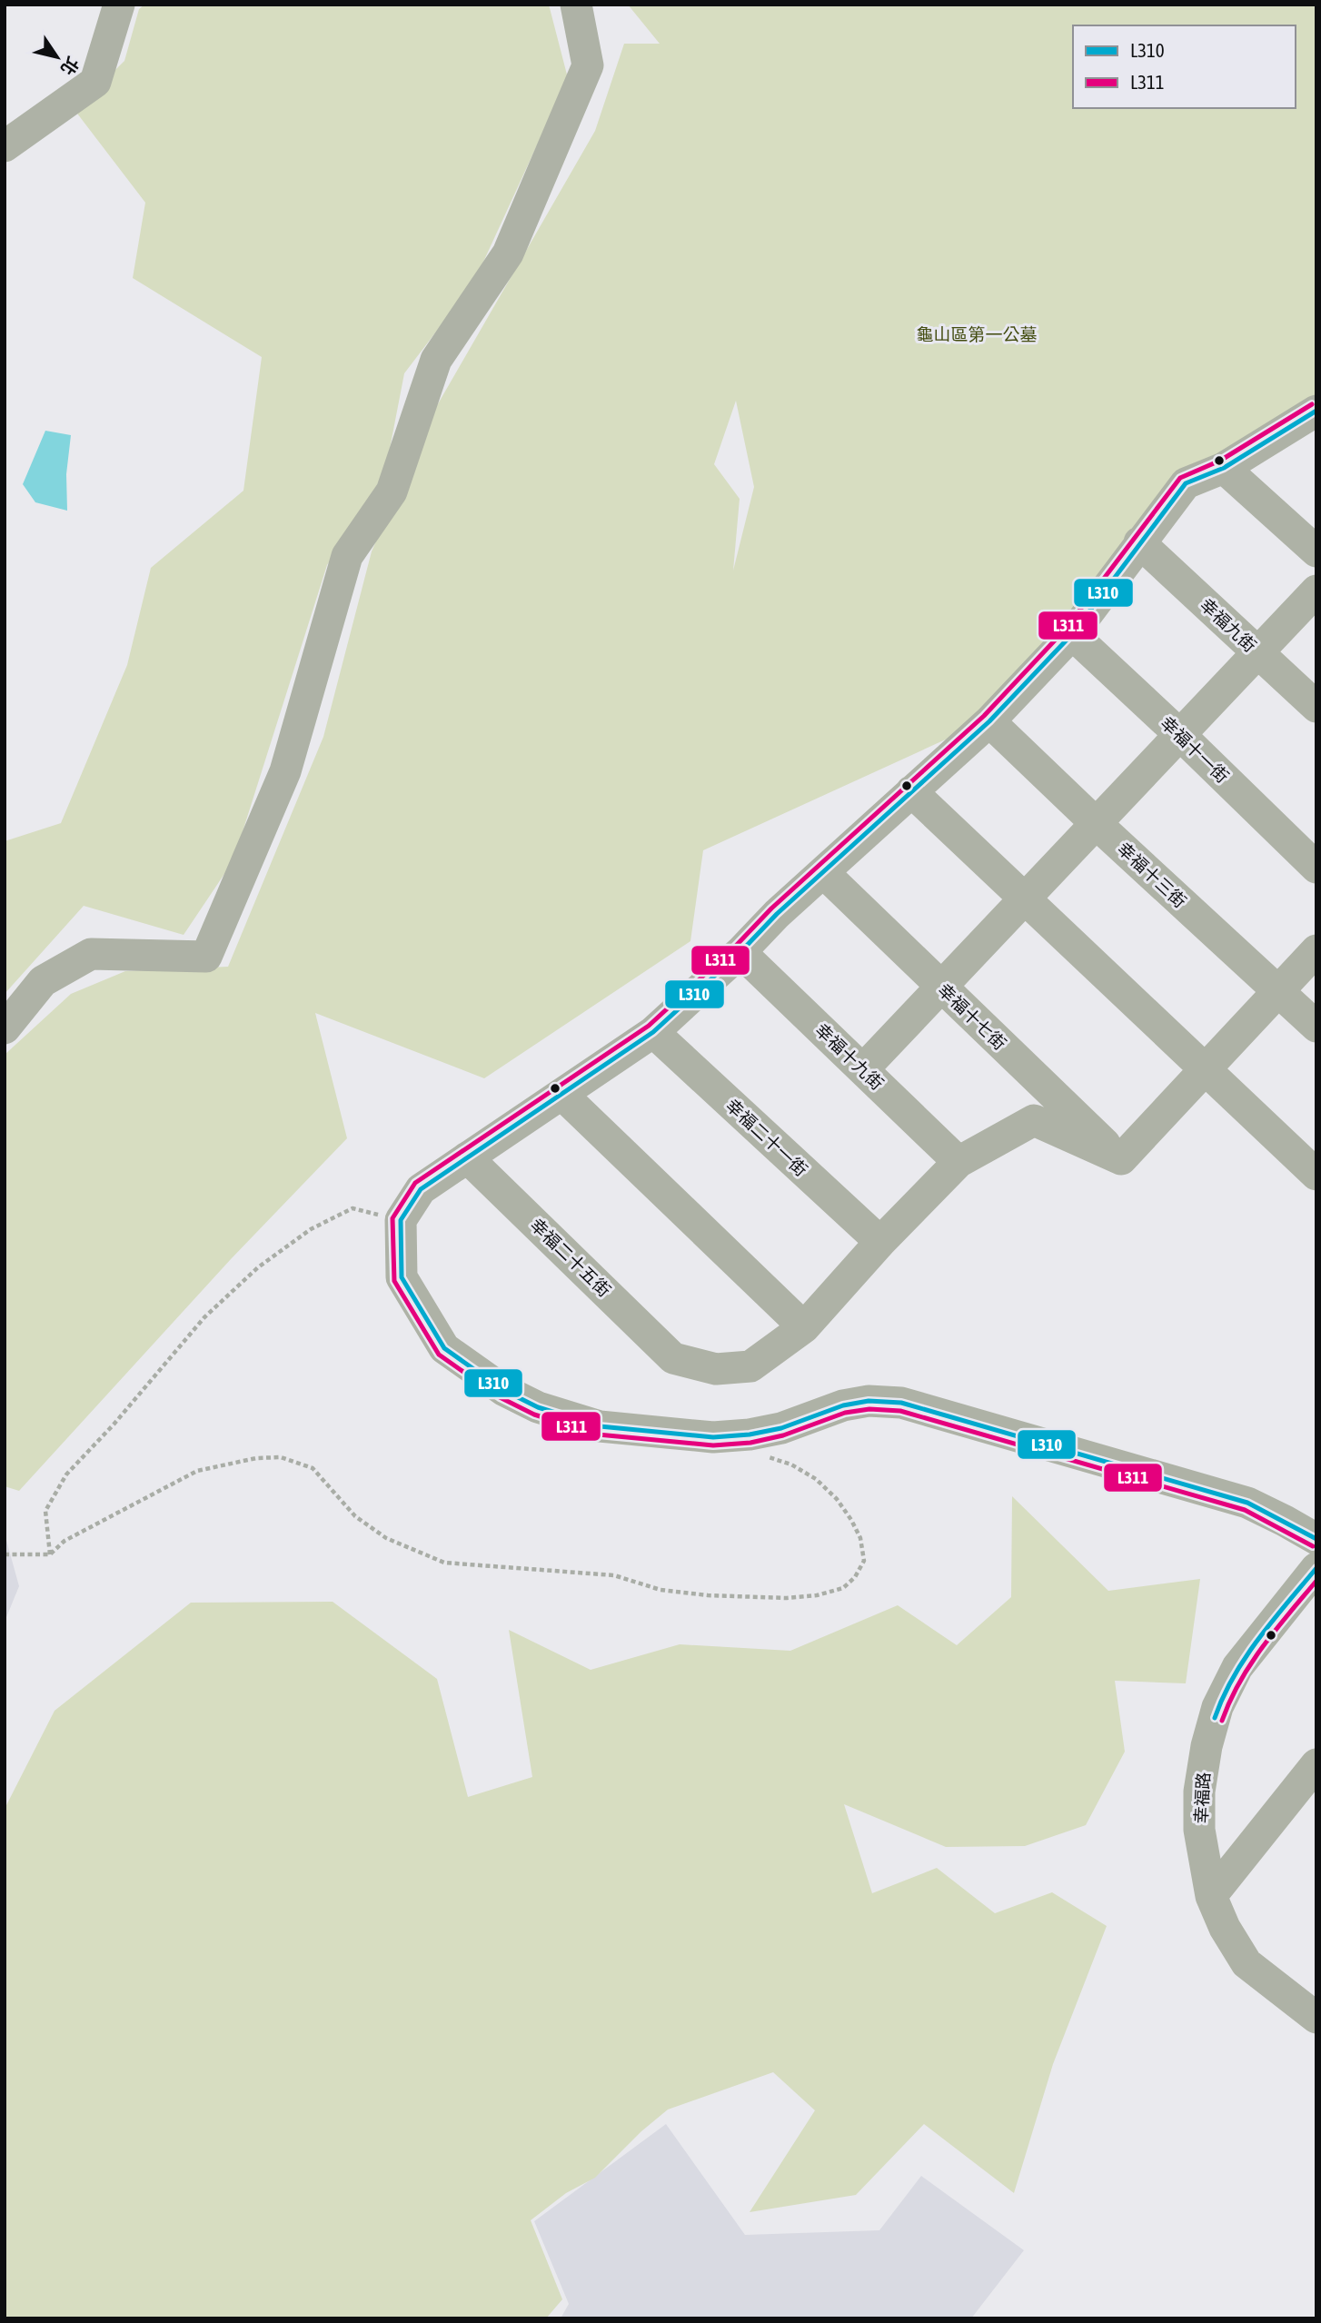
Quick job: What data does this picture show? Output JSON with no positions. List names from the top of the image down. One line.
{"streets":{"street":["幸福九街","幸福十一街","幸福十三街","幸福十七街","幸福十九街","幸福二十一街","幸福二十五街","幸福路"]},"parks":["龜山區第一公墓"],"lines":["transit line L311","transit line L310"],"legend":["L310","L311"],"north":"bottom right"}
